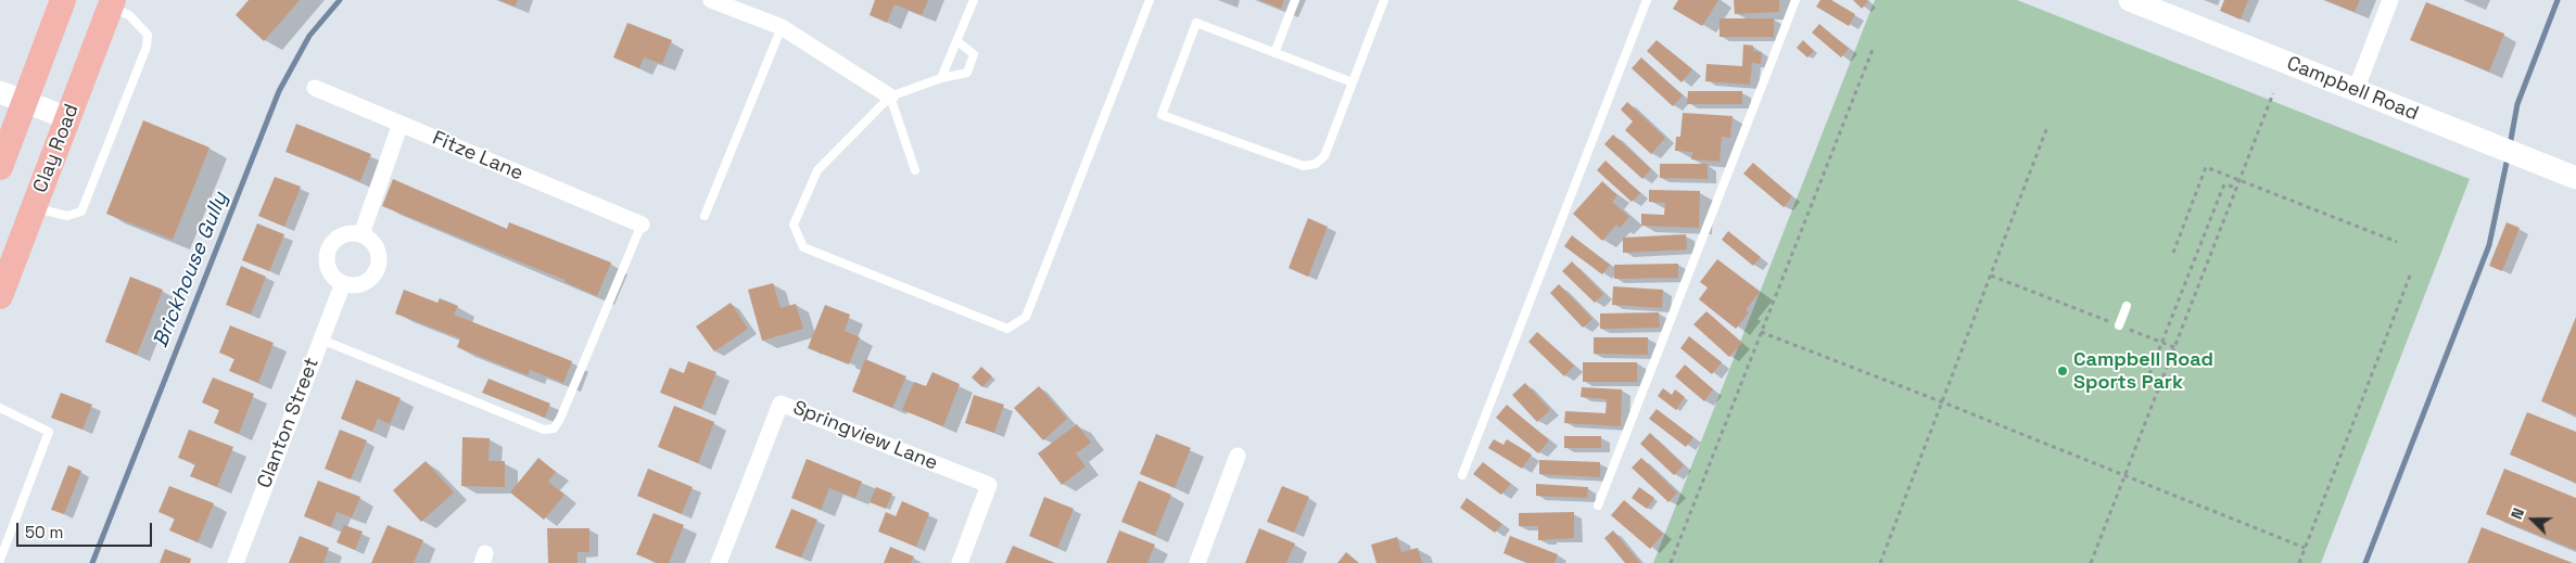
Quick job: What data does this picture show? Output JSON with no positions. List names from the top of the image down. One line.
{"streets":{"main road":["Clay Road"],"street":["Campbell Road","Fitze Lane","Clanton Street","Springview Lane"]},"water":["Brickhouse Gully"],"places":["Campbell Road Sports Park"],"scale_bar":"50 m","north":"left"}
